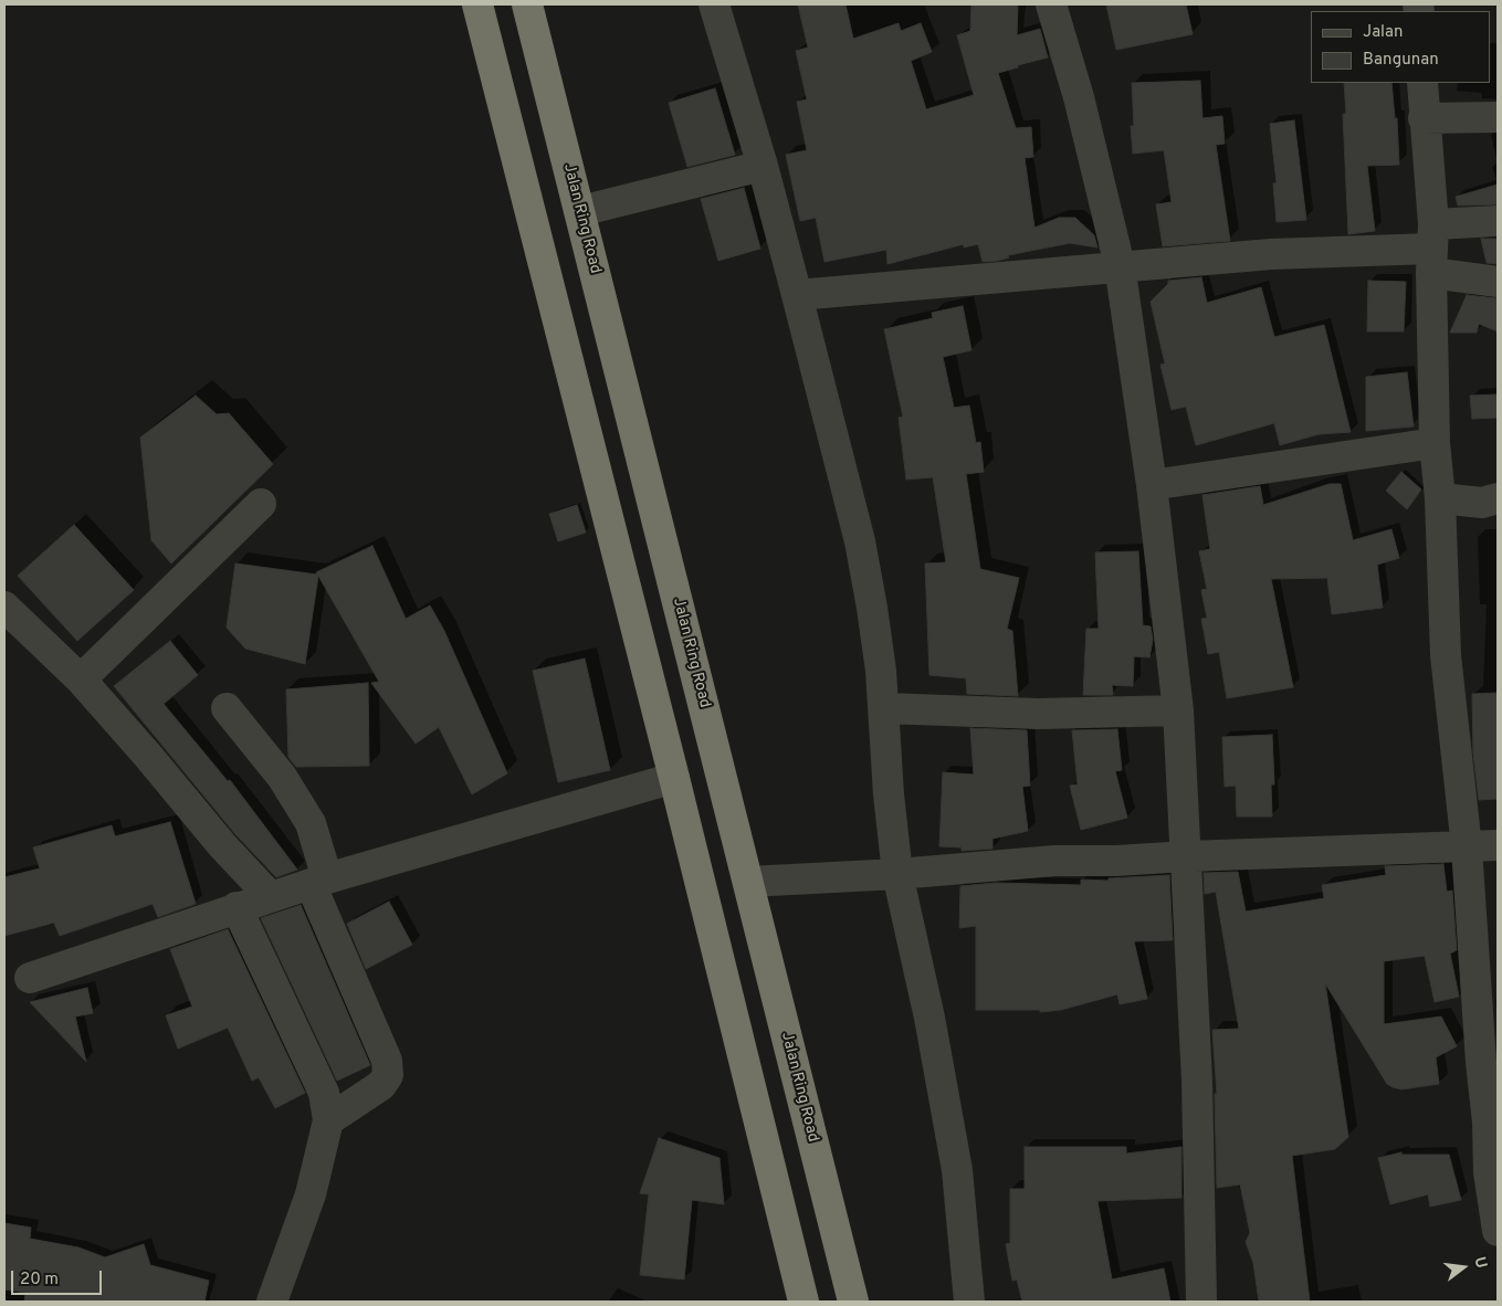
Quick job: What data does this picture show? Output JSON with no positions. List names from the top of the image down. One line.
{"streets":{"highway":["Jalan Ring Road"]},"legend":["Jalan","Bangunan"],"scale_bar":"20 m","north":"right"}
